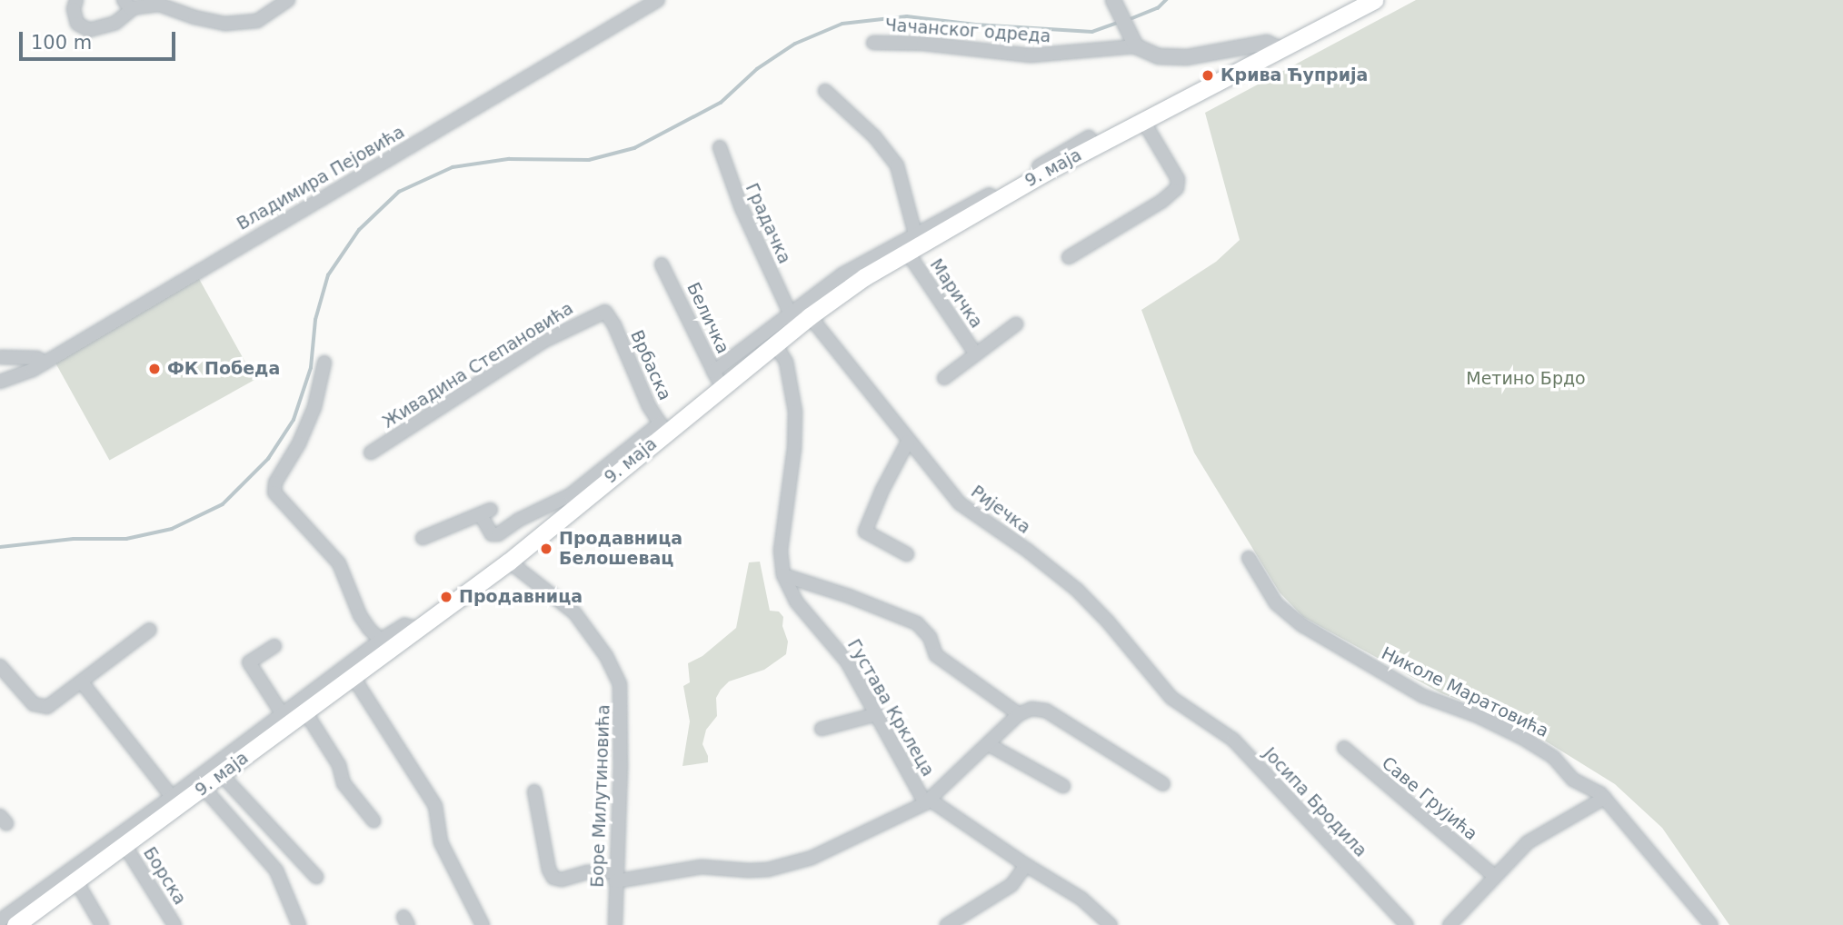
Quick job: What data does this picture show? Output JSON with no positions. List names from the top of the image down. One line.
{"streets":{"main road":["9. маја"],"street":["Чачанског одреда","Владимира Пејовића","Градачка","Маричка","Беличка","Живадина Степановића","Врбаска","Ријечка","Николе Маратовића","Густава Крклеца","Боре Милутиновића","Саве Грујића","Јосипа Бродила","Борска"]},"crossings":[["9. маја","Маричка"],["9. маја","Беличка"],["9. маја","Врбаска"],["9. маја","Ријечка"],["9. маја","Густава Крклеца"],["9. маја","Боре Милутиновића"],["9. маја","Борска"],["Живадина Степановића","Врбаска"],["Ријечка","Јосипа Бродила"]],"parks":["Метино Брдо"],"places":["Крива Ћуприја","ФК Победа","Продавница Белошевац","Продавница"],"scale_bar":"100 m"}
